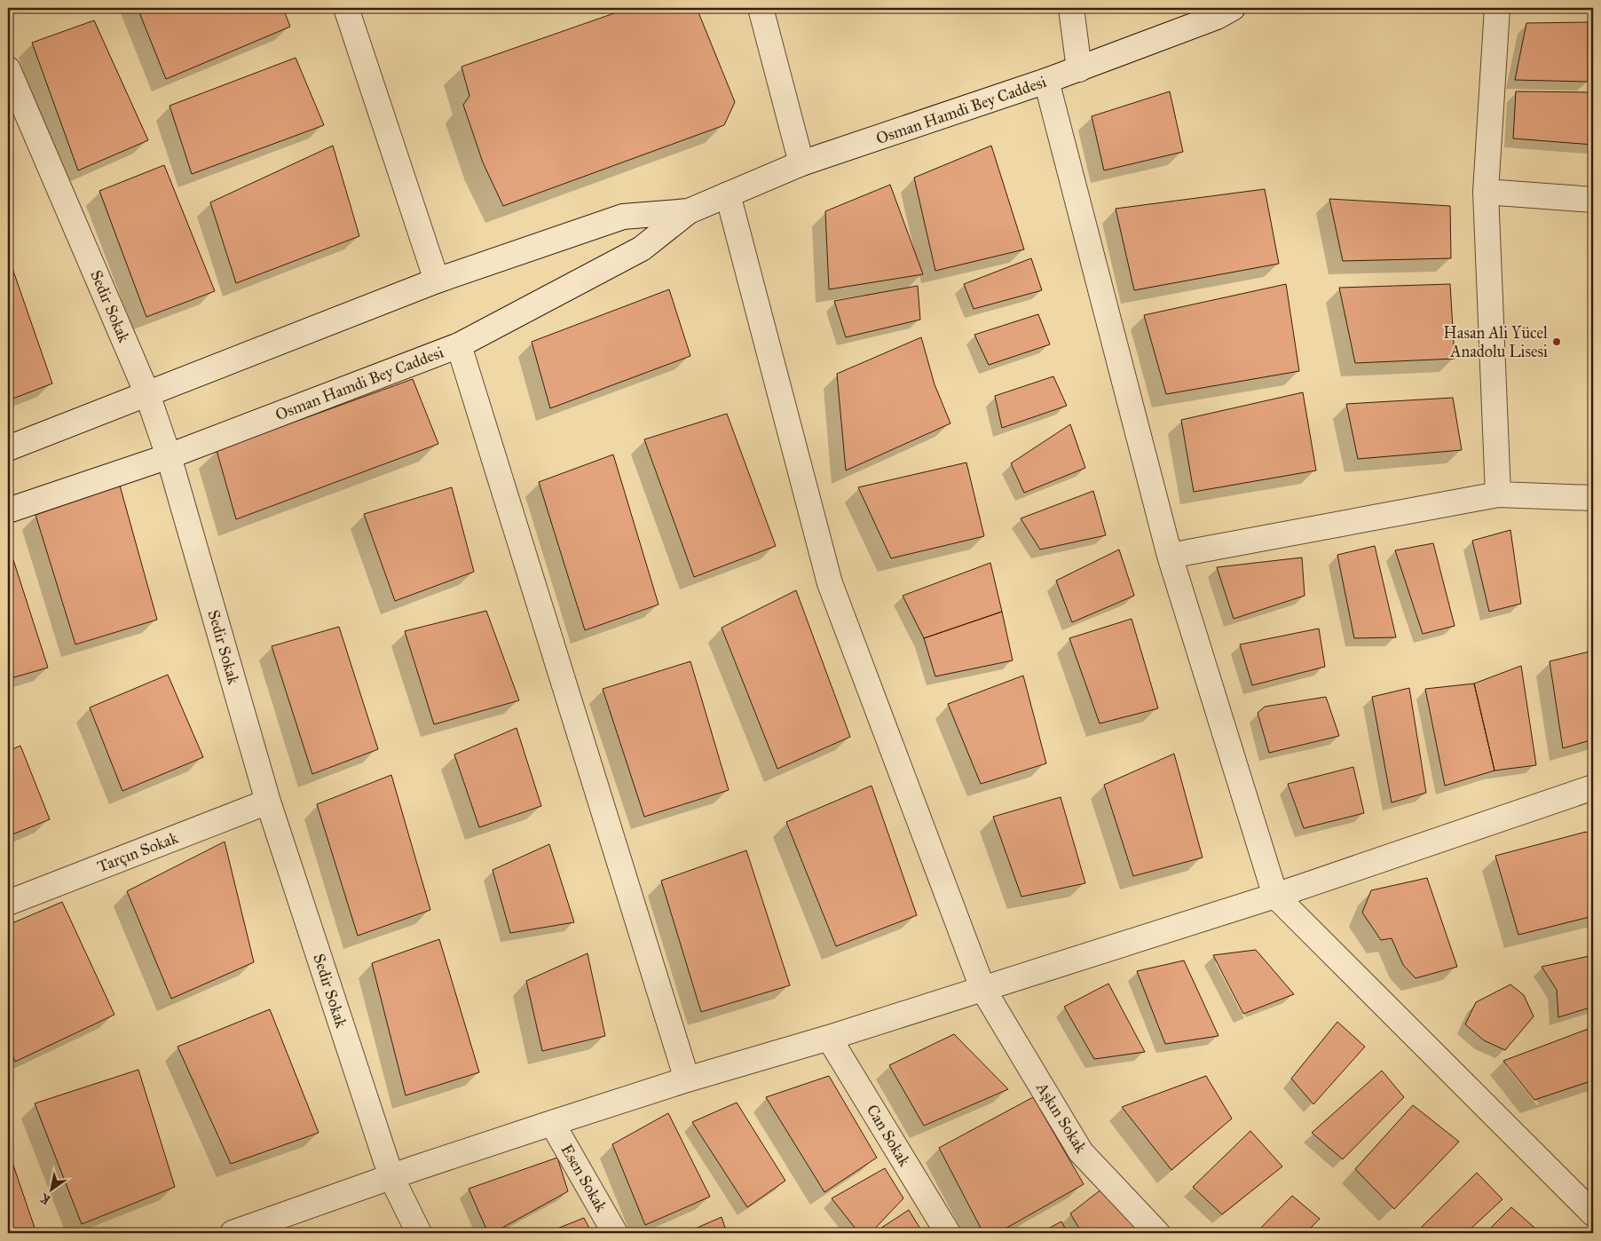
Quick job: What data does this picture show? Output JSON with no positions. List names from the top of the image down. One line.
{"streets":{"street":["Osman Hamdi Bey Caddesi","Sedir Sokak","Tarçın Sokak","Aşkın Sokak","Can Sokak","Esen Sokak"]},"crossings":[["Osman Hamdi Bey Caddesi","Sedir Sokak"],["Osman Hamdi Bey Caddesi","Aşkın Sokak"],["Sedir Sokak","Tarçın Sokak"]],"places":["Hasan Ali Yücel Anadolu Lisesi"],"north":"bottom left"}
